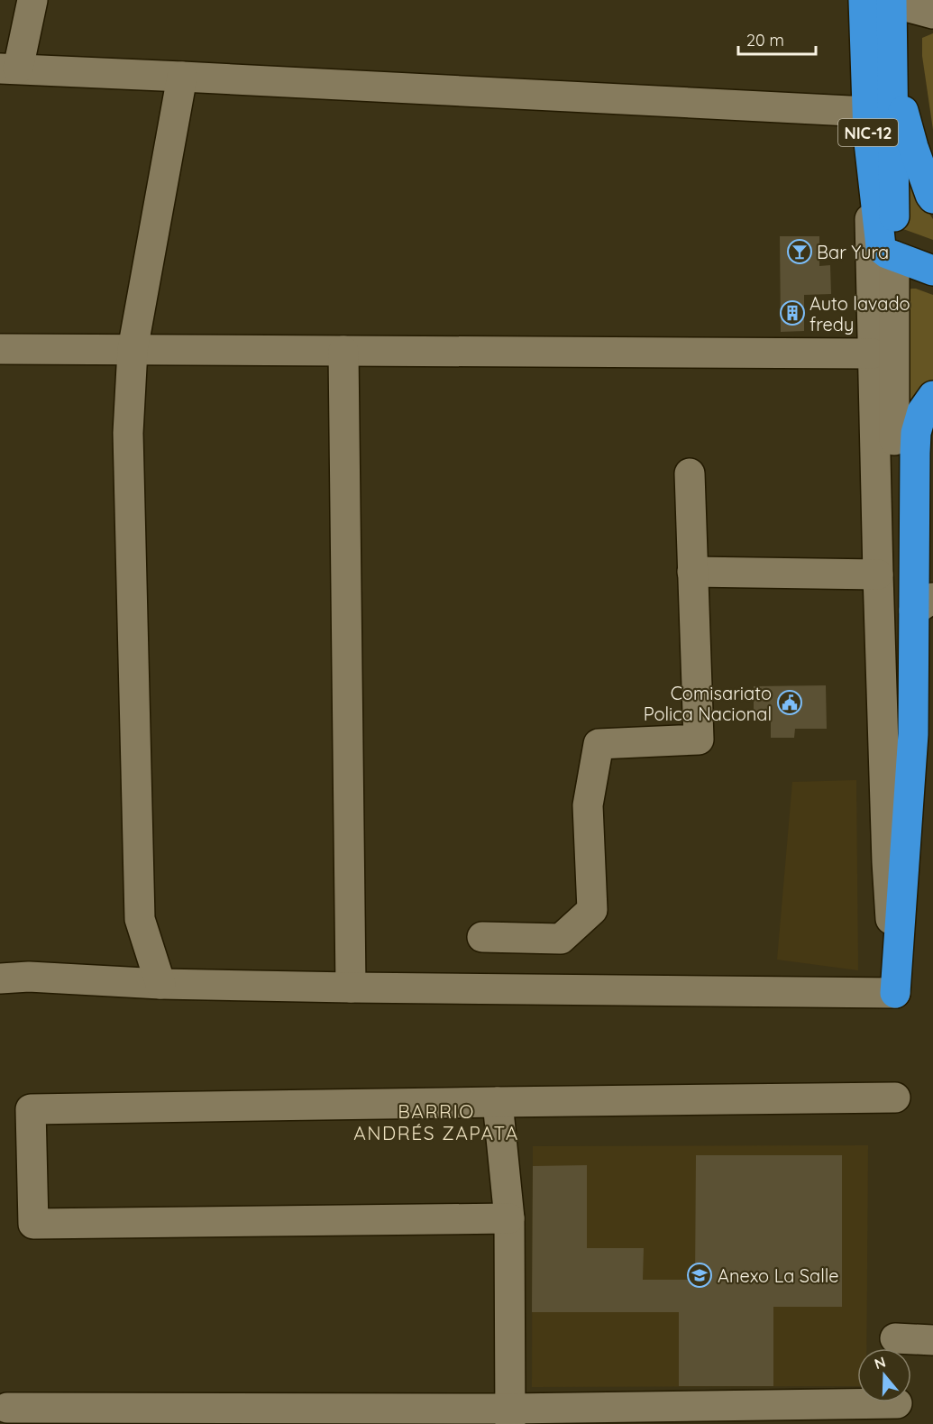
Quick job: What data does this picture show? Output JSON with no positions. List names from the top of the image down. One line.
{"streets":{"highway":["NIC-12"]},"districts":["BARRIO ANDRÉS ZAPATA"],"places":{"bar":["Bar Yura"],"building":["Auto lavado fredy"],"public building":["Comisariato Polica Nacional"],"school or university":["Anexo La Salle"]},"scale_bar":"20 m","north":"top"}
